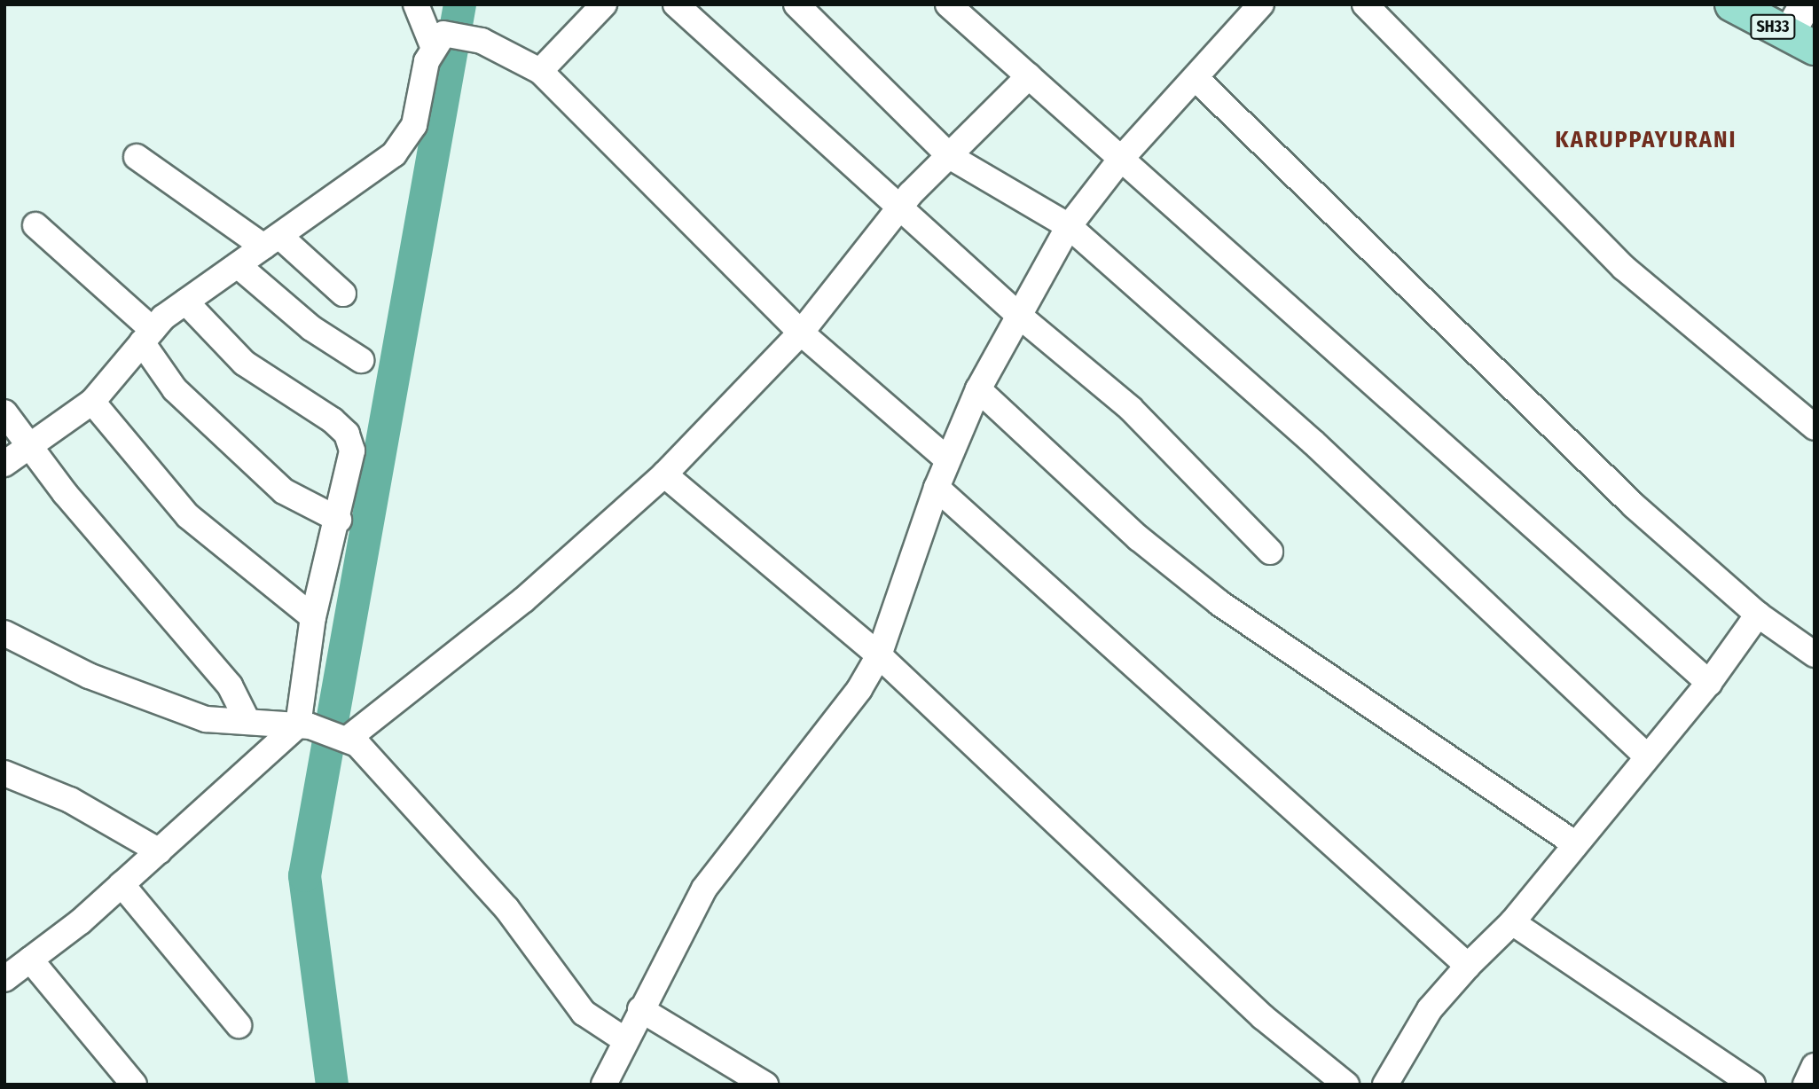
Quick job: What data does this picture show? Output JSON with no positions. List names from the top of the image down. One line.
{"streets":{"main road":["SH33"]},"districts":["KARUPPAYURANI"]}
